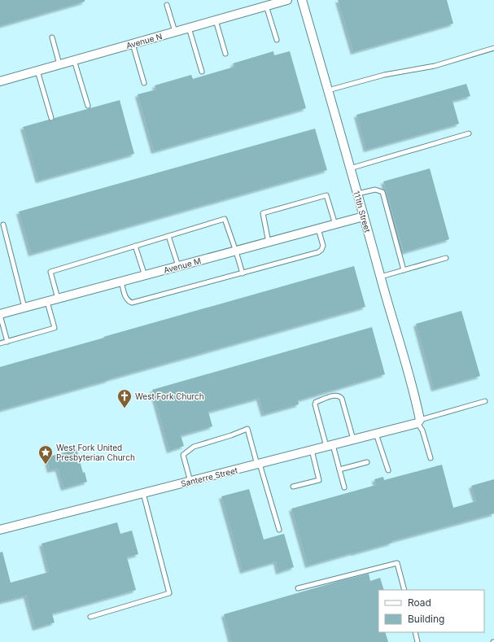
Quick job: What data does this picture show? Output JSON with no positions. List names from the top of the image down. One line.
{"streets":{"street":["Avenue N","111th Street","Avenue M","Santerre Street"]},"crossings":[["111th Street","Avenue M"],["111th Street","Santerre Street"]],"places":{"church":["West Fork Church"],"place":["West Fork United Presbyterian Church"]},"legend":["Road","Building"]}
